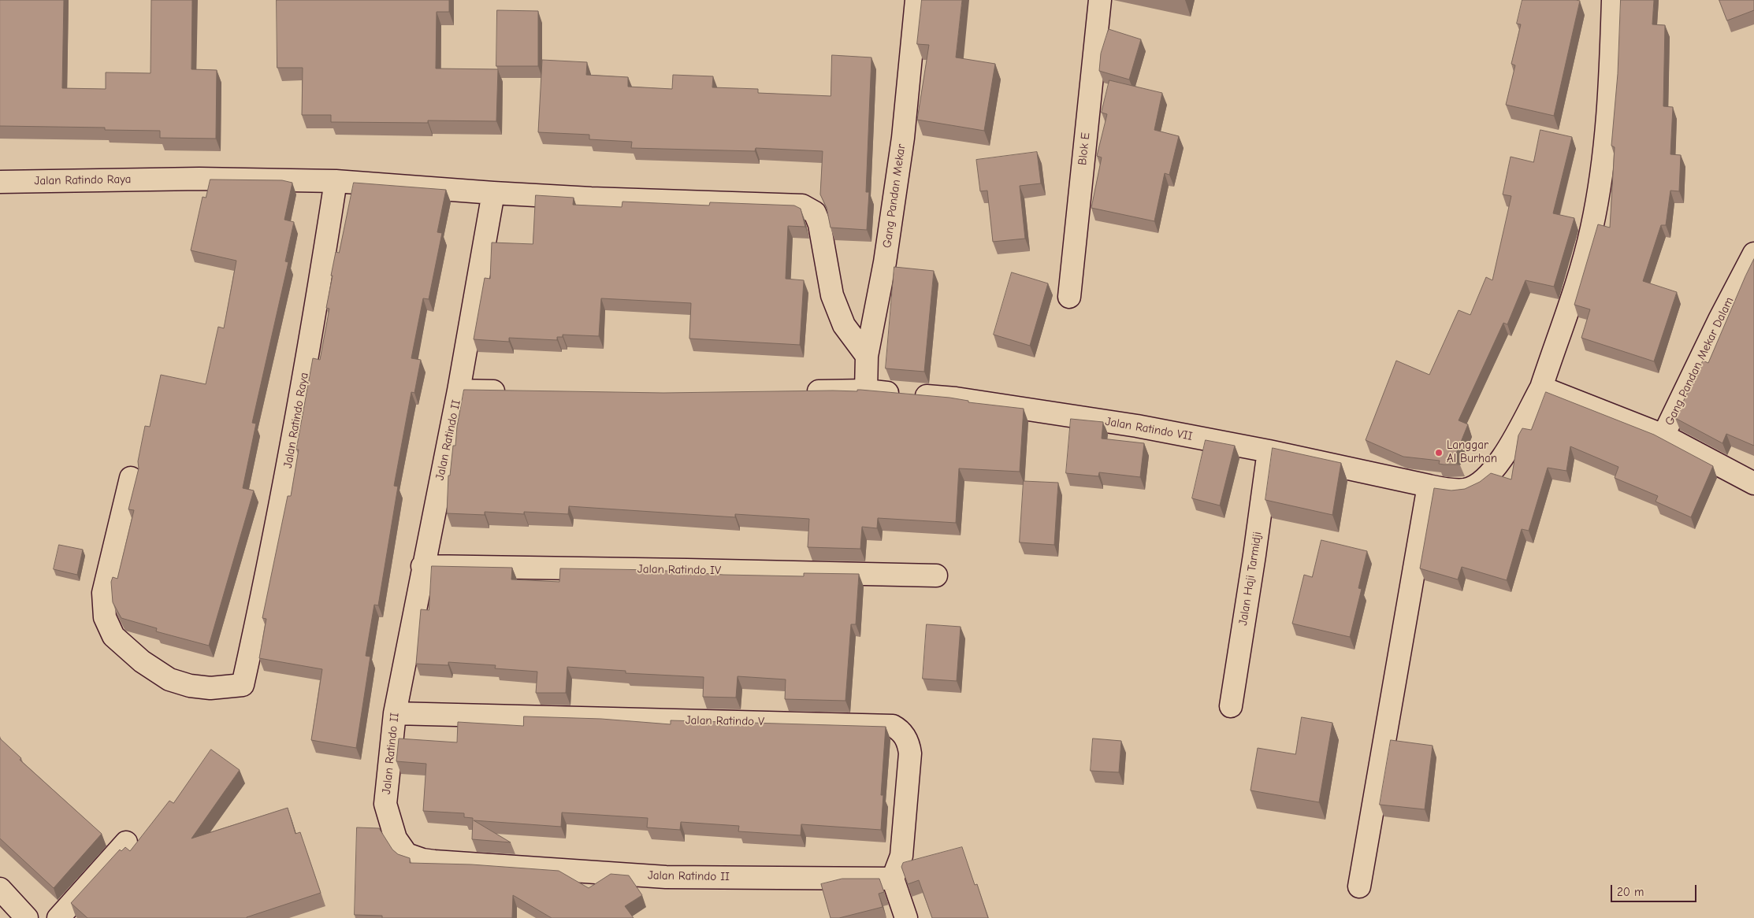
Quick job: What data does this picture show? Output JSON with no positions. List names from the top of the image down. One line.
{"streets":{"street":["Blok E","Jalan Ratindo Raya","Gang Pandan Mekar","Gang Pandan Mekar Dalam","Jalan Ratindo VII","Jalan Ratindo II","Jalan Ratindo IV","Jalan Haji Tarmidji","Jalan Ratindo V"]},"crossings":[["Gang Pandan Mekar","Jalan Ratindo VII"],["Jalan Ratindo VII","Jalan Haji Tarmidji"],["Jalan Ratindo II","Jalan Ratindo IV"],["Jalan Ratindo II","Jalan Ratindo V"]],"places":["Langgar Al Burhan"],"scale_bar":"20 m"}
